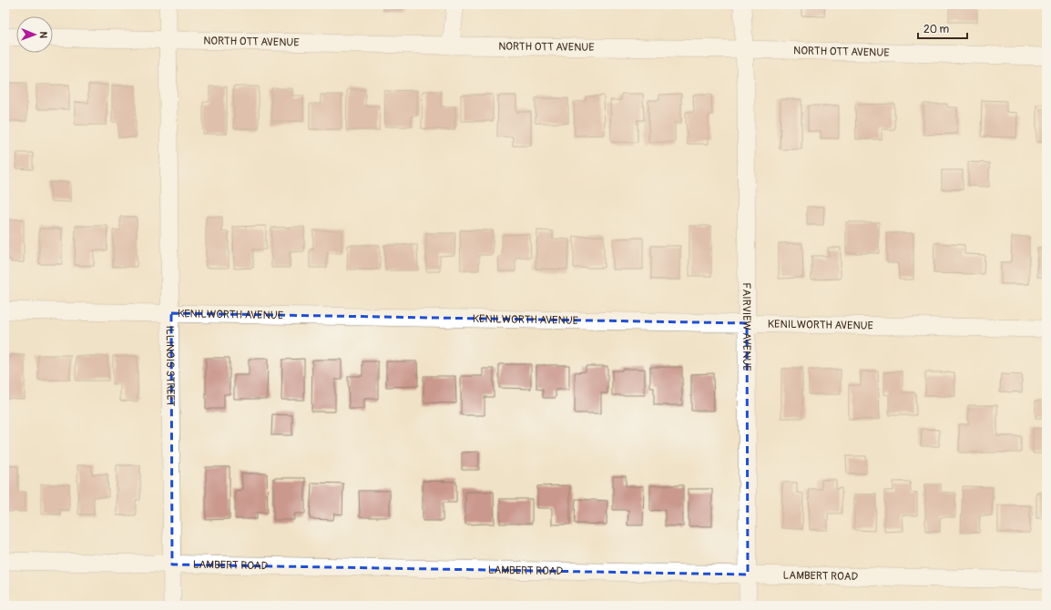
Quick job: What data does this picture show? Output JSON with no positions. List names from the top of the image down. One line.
{"streets":{"street":["NORTH OTT AVENUE","KENILWORTH AVENUE","FAIRVIEW AVENUE","ILLINOIS STREET","LAMBERT ROAD"]},"crossings":[["NORTH OTT AVENUE","FAIRVIEW AVENUE"],["NORTH OTT AVENUE","ILLINOIS STREET"],["KENILWORTH AVENUE","FAIRVIEW AVENUE"],["KENILWORTH AVENUE","ILLINOIS STREET"],["FAIRVIEW AVENUE","LAMBERT ROAD"],["ILLINOIS STREET","LAMBERT ROAD"]],"scale_bar":"20 m","north":"right"}
